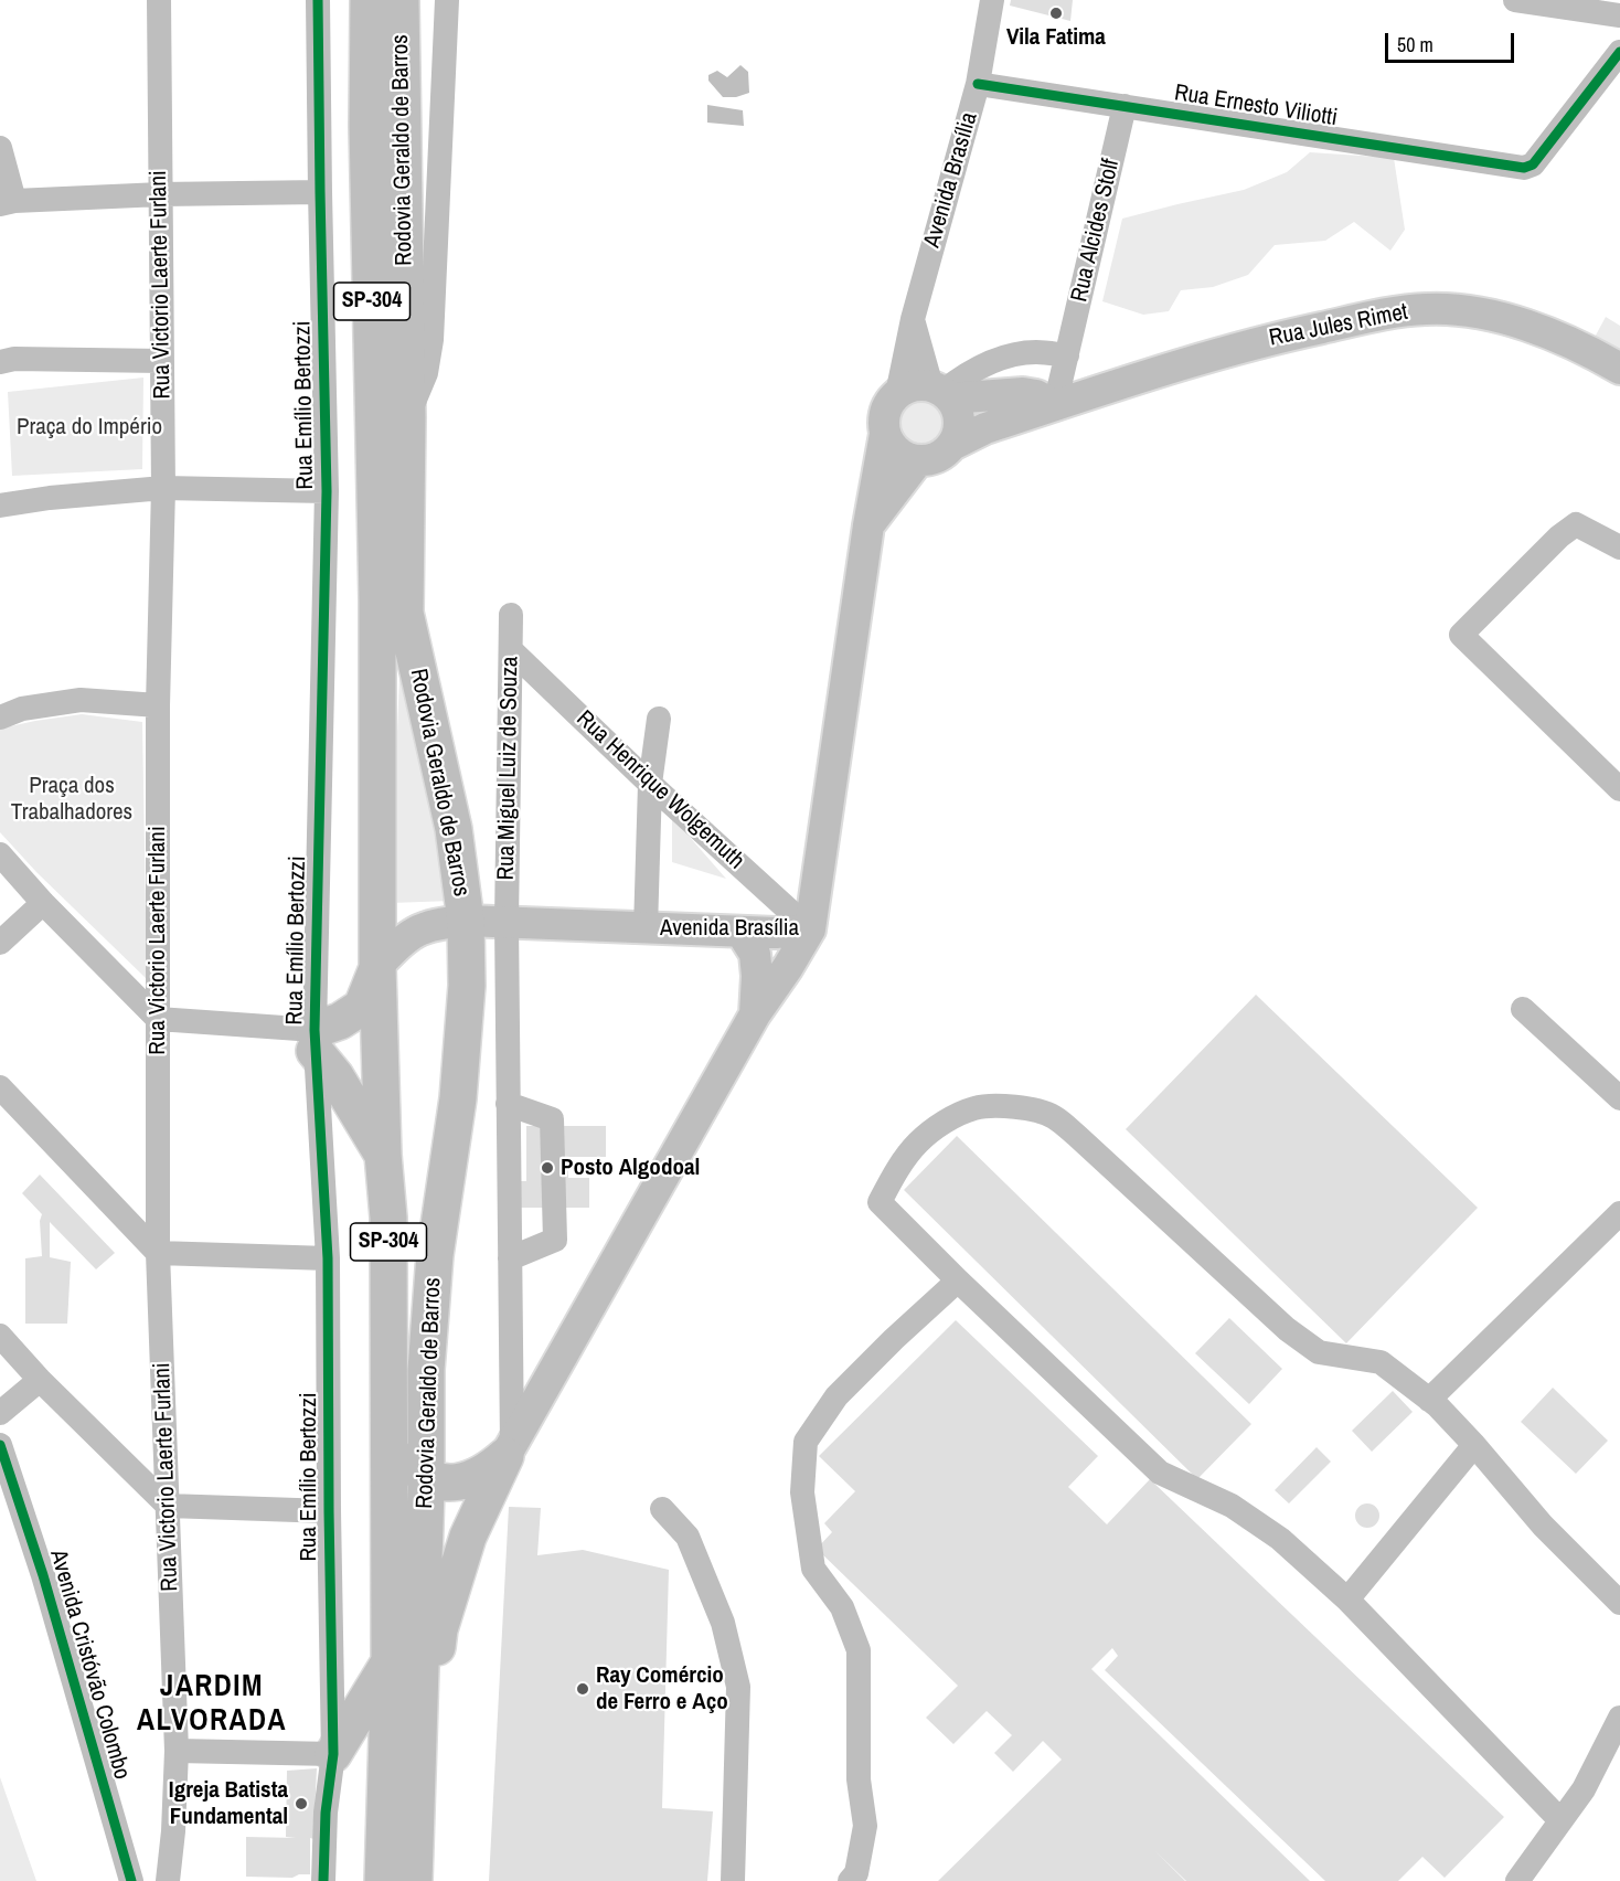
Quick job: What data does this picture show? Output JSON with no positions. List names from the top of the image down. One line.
{"streets":{"highway":["Rodovia Geraldo de Barros","SP-304"],"main road":["Avenida Brasília","Rua Jules Rimet"],"street":["Rua Ernesto Viliotti","Rua Alcides Stolf","Rua Victorio Laerte Furlani","Rua Emílio Bertozzi","Rua Miguel Luiz de Souza","Rua Henrique Wolgemuth","Avenida Cristóvão Colombo"]},"crossings":[["Rua Ernesto Viliotti","Avenida Brasília"],["Rua Ernesto Viliotti","Rua Alcides Stolf"],["Rodovia Geraldo de Barros","Avenida Brasília"],["Avenida Brasília","Rua Jules Rimet"],["Avenida Brasília","Rua Miguel Luiz de Souza"],["Avenida Brasília","Rua Henrique Wolgemuth"],["Rua Alcides Stolf","Rua Jules Rimet"],["Rua Miguel Luiz de Souza","Rua Henrique Wolgemuth"]],"districts":["JARDIM ALVORADA"],"parks":["Praça do Império","Praça dos Trabalhadores"],"places":["Vila Fatima","Posto Algodoal","Ray Comércio de Ferro e Aço","Igreja Batista Fundamental"],"scale_bar":"50 m"}
